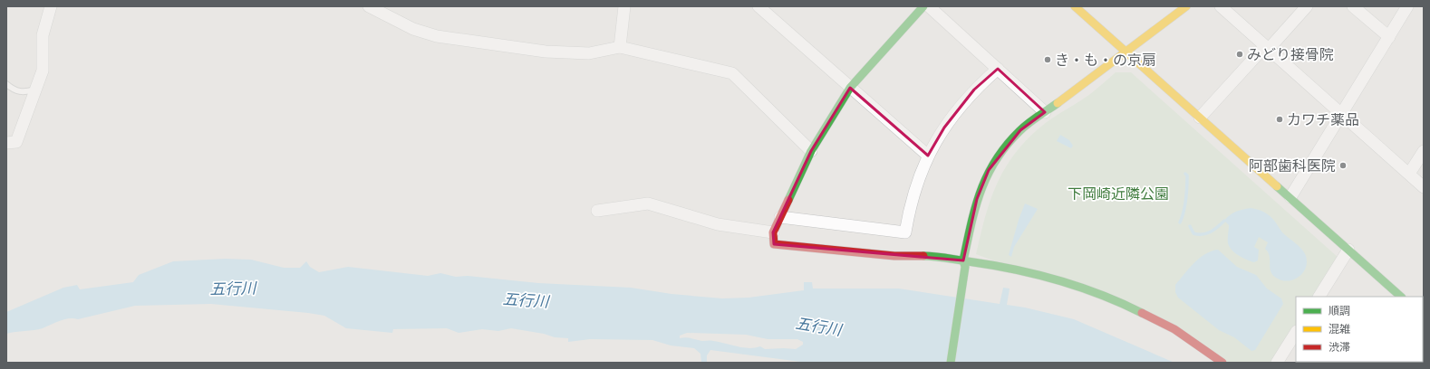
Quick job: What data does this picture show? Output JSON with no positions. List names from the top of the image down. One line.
{"water":["五行川"],"parks":["下岡崎近隣公園"],"places":["みどり接骨院","き・も・の京扇","カワチ薬品","阿部歯科医院"],"legend":["順調","混雑","渋滞"]}
